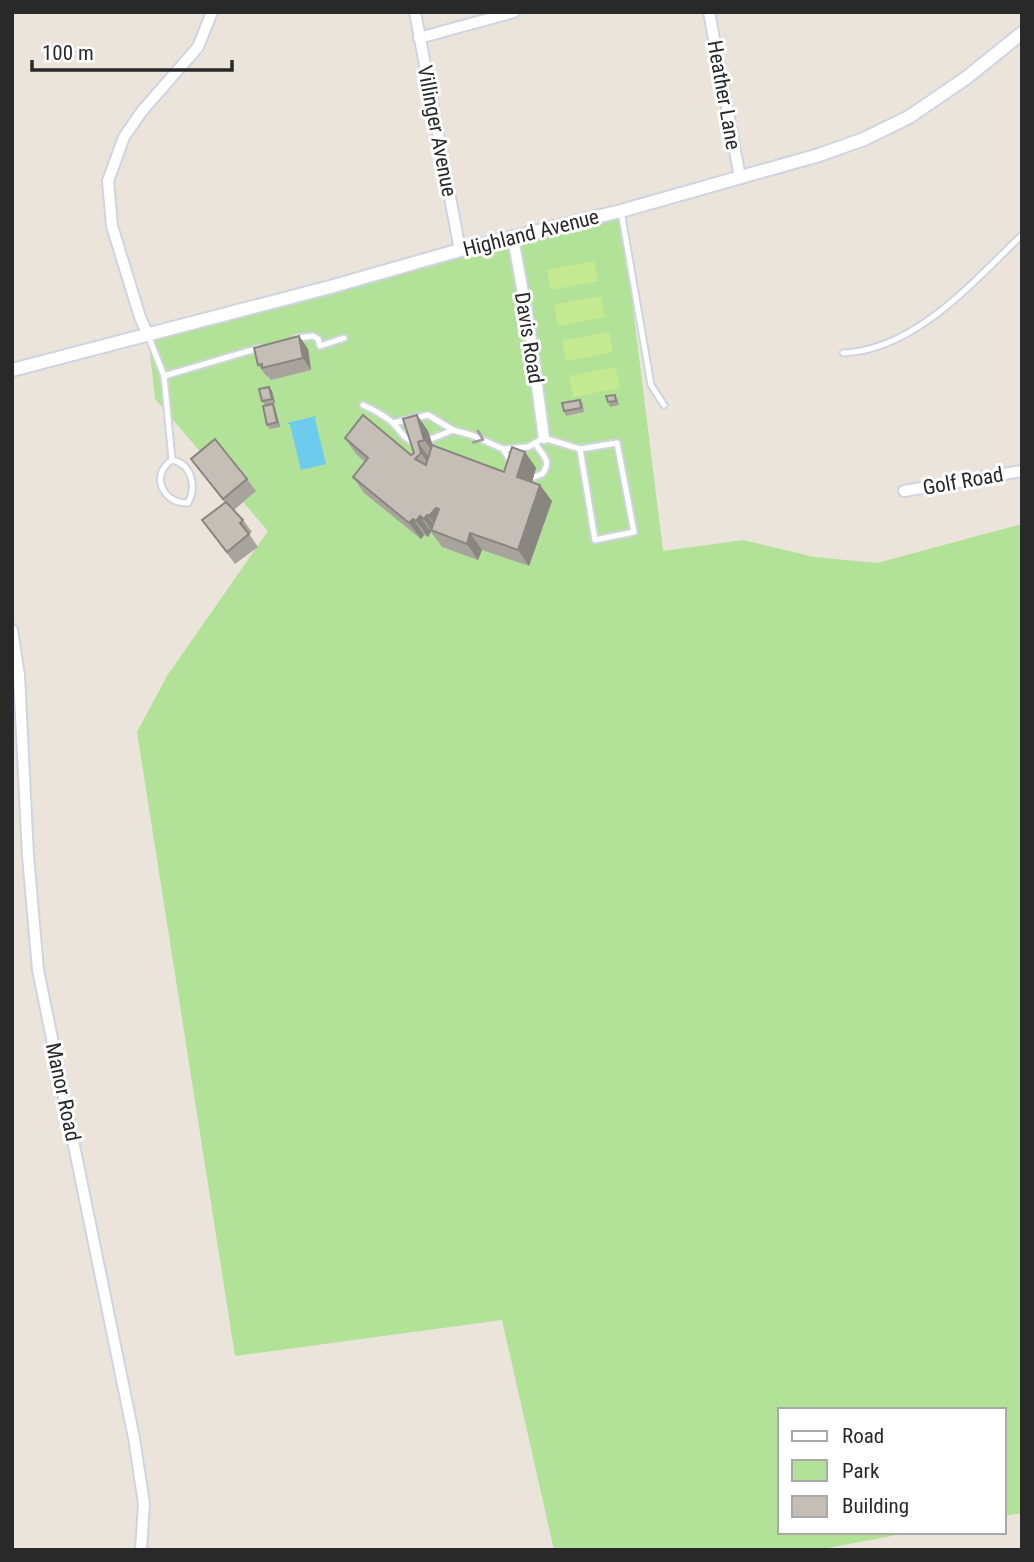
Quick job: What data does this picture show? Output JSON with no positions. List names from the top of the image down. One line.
{"streets":{"street":["Heather Lane","Villinger Avenue","Highland Avenue","Davis Road","Golf Road","Manor Road"]},"crossings":[["Heather Lane","Highland Avenue"],["Villinger Avenue","Highland Avenue"],["Highland Avenue","Davis Road"]],"legend":["Road","Park","Building"],"scale_bar":"100 m"}
